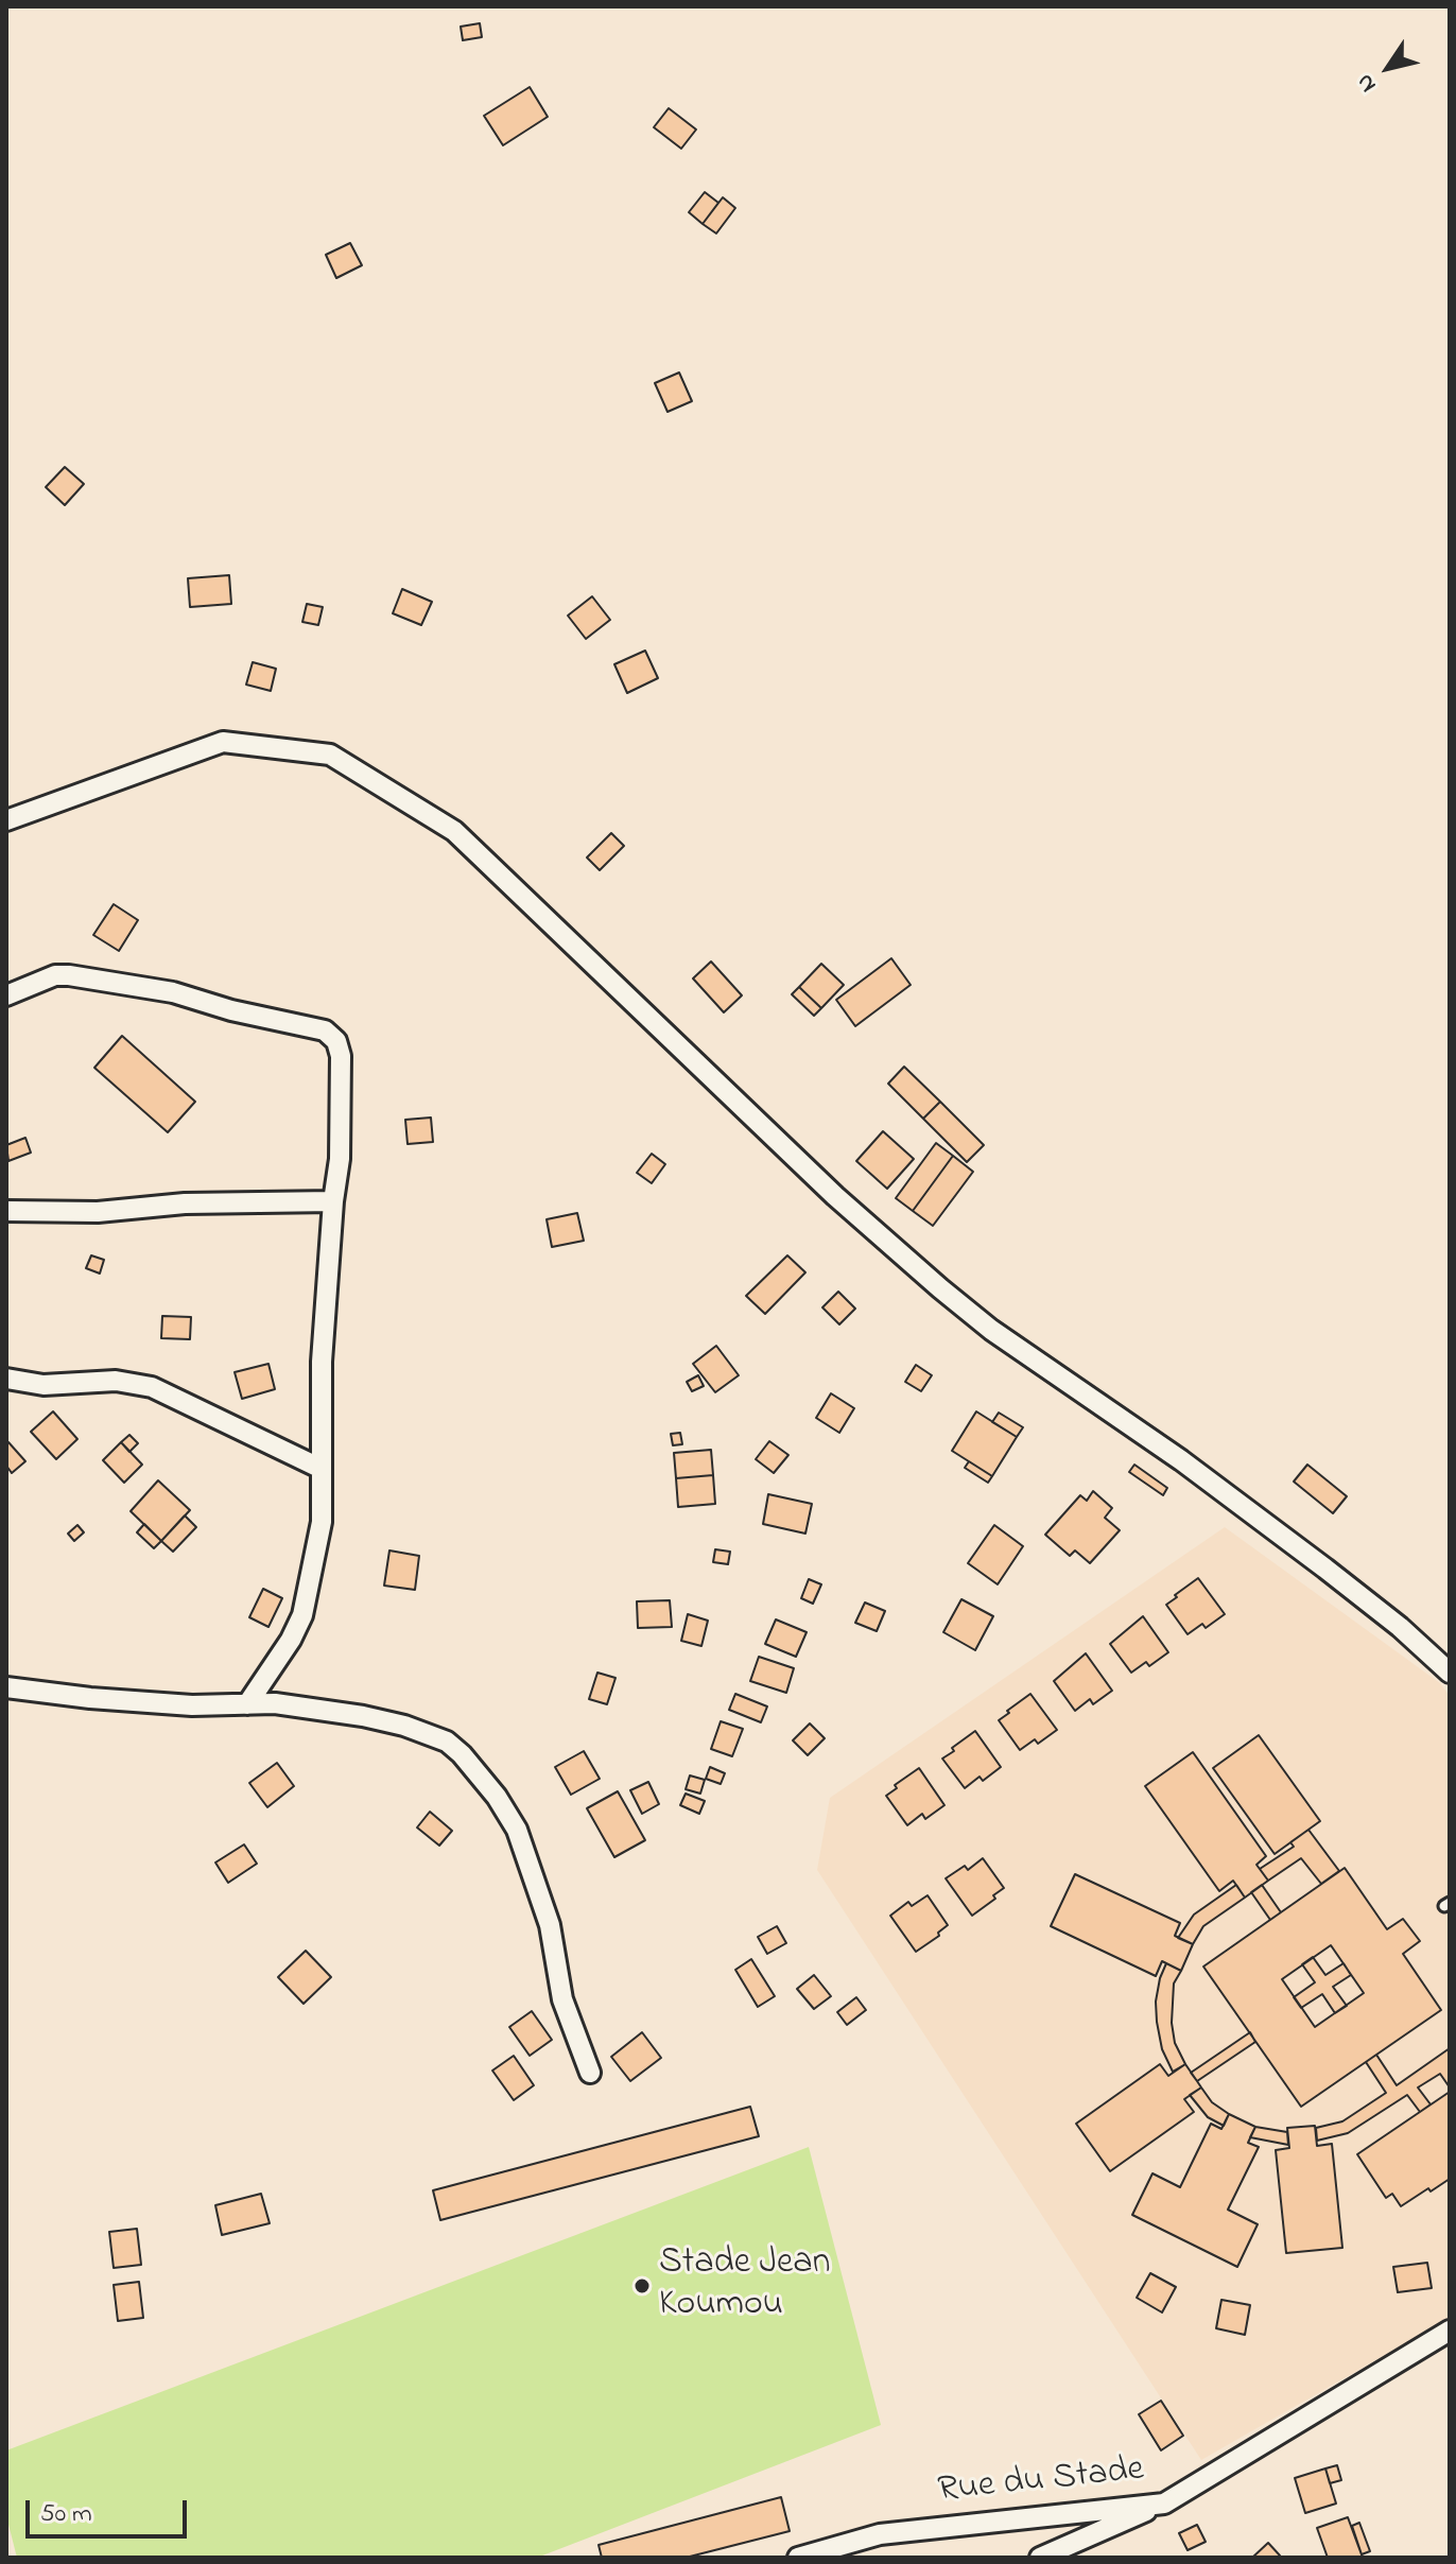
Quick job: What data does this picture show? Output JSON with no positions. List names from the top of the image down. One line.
{"streets":{"street":["Rue du Stade"]},"places":["Stade Jean Koumou"],"scale_bar":"50 m","north":"bottom left"}
